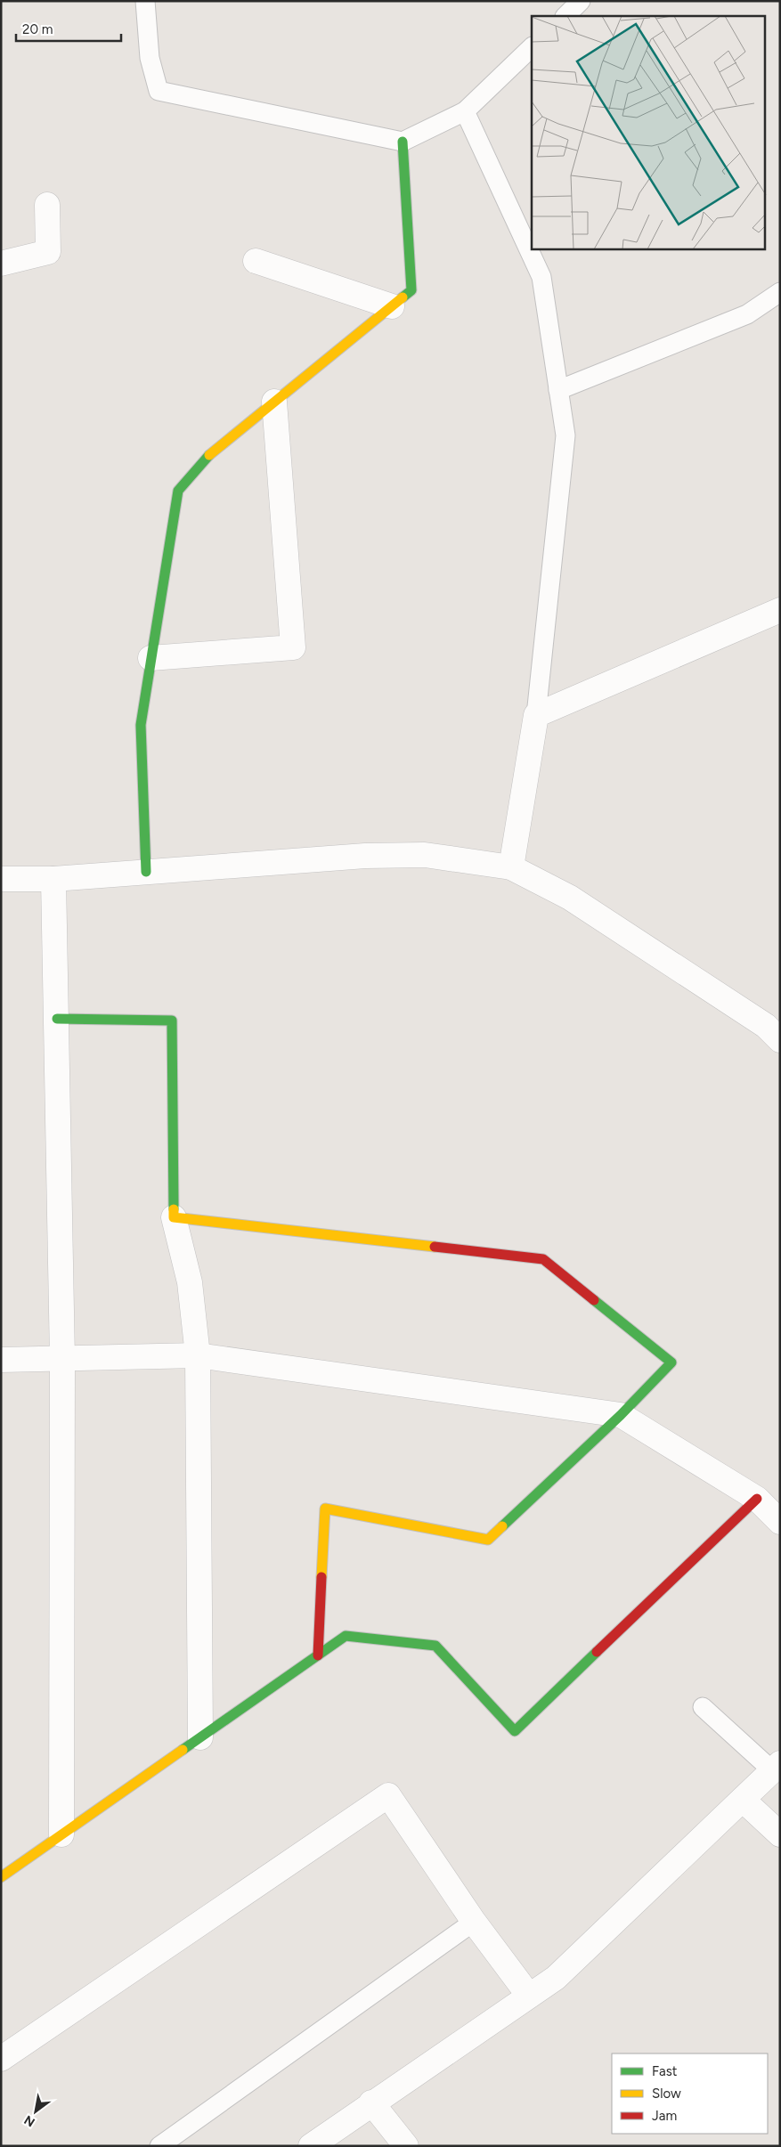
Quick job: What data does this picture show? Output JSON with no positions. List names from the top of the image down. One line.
{"legend":["Fast","Slow","Jam"],"scale_bar":"20 m","north":"bottom left"}
